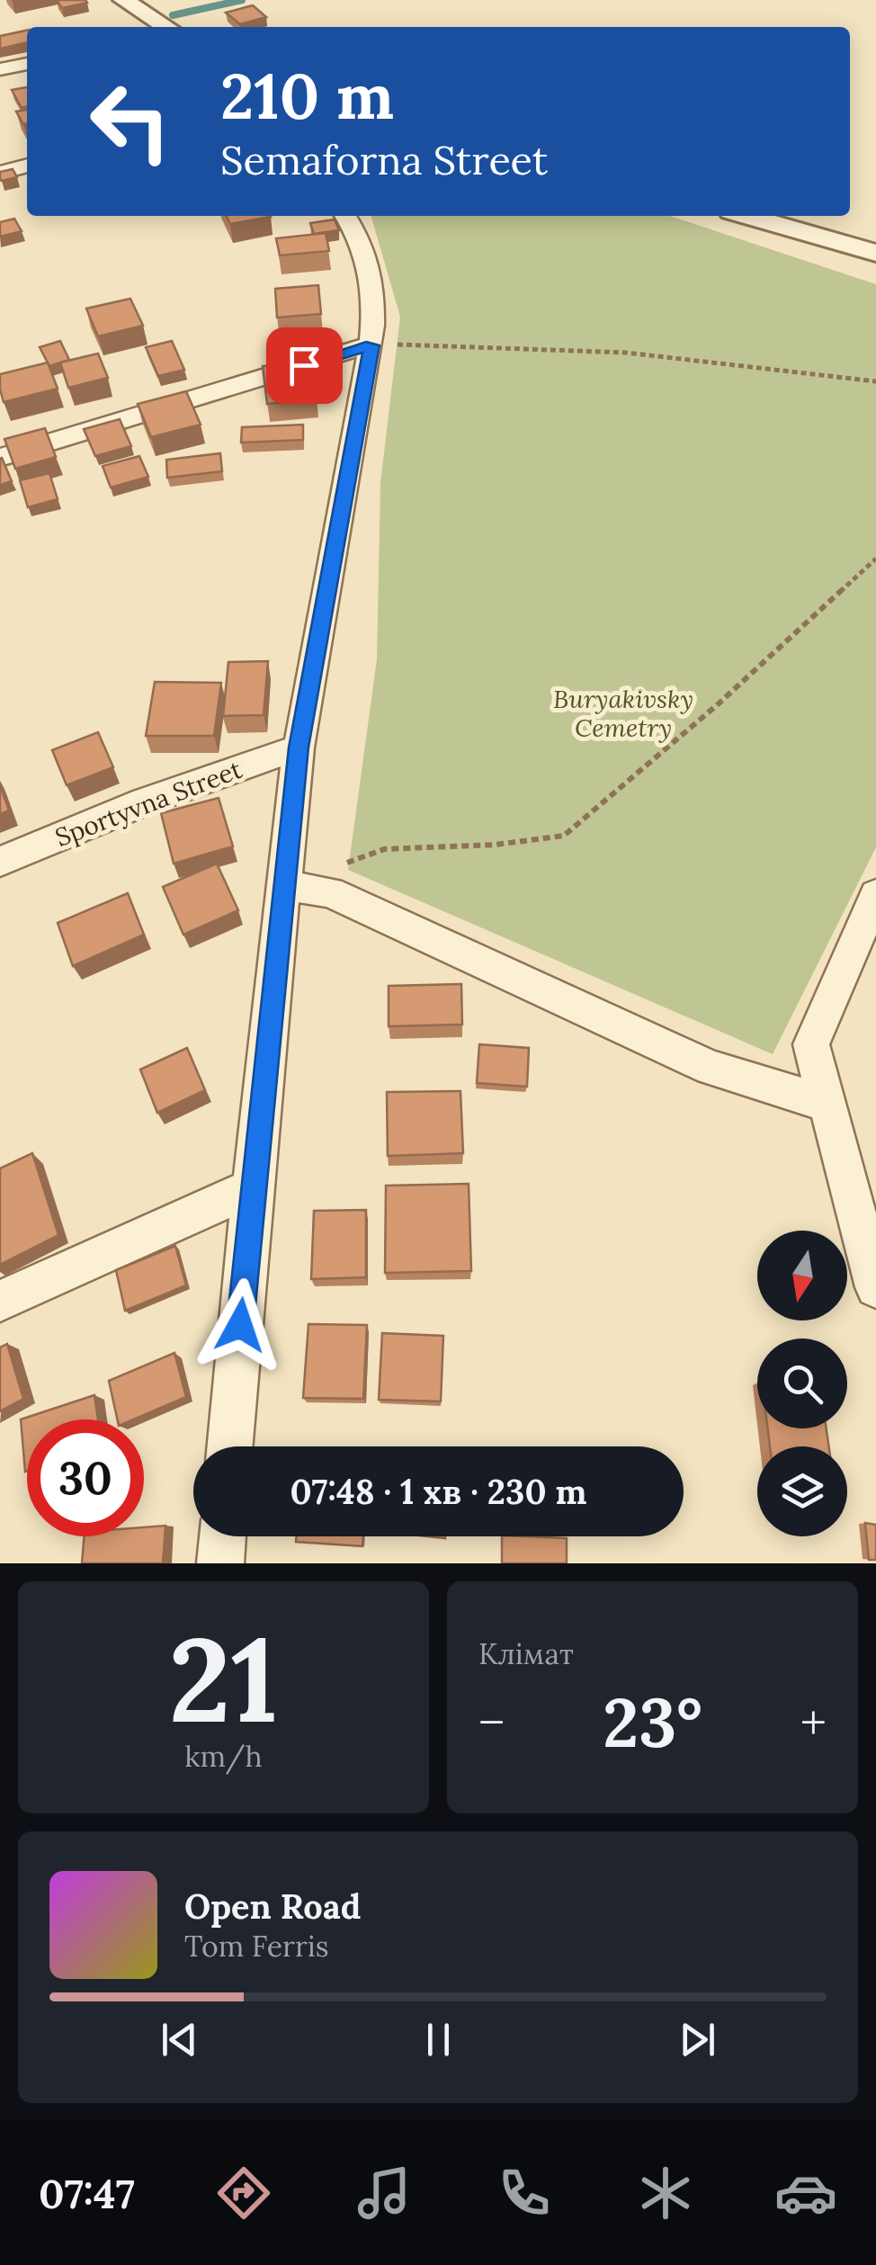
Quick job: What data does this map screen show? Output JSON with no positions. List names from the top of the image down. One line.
{"streets":{"street":["Sportyvna Street"]},"parks":["Buryakivsky Cemetry"],"north":"bottom","page":{"turn":["210 m","Semaforna Street"],"limit":"30","trip":"07:48 · 1 хв · 230 m","tile":[["21","km/h"],"Клімат"],"heat":["−","23°","+"],"song":["Open Road","Tom Ferris"],"tabs":"07:47"}}
